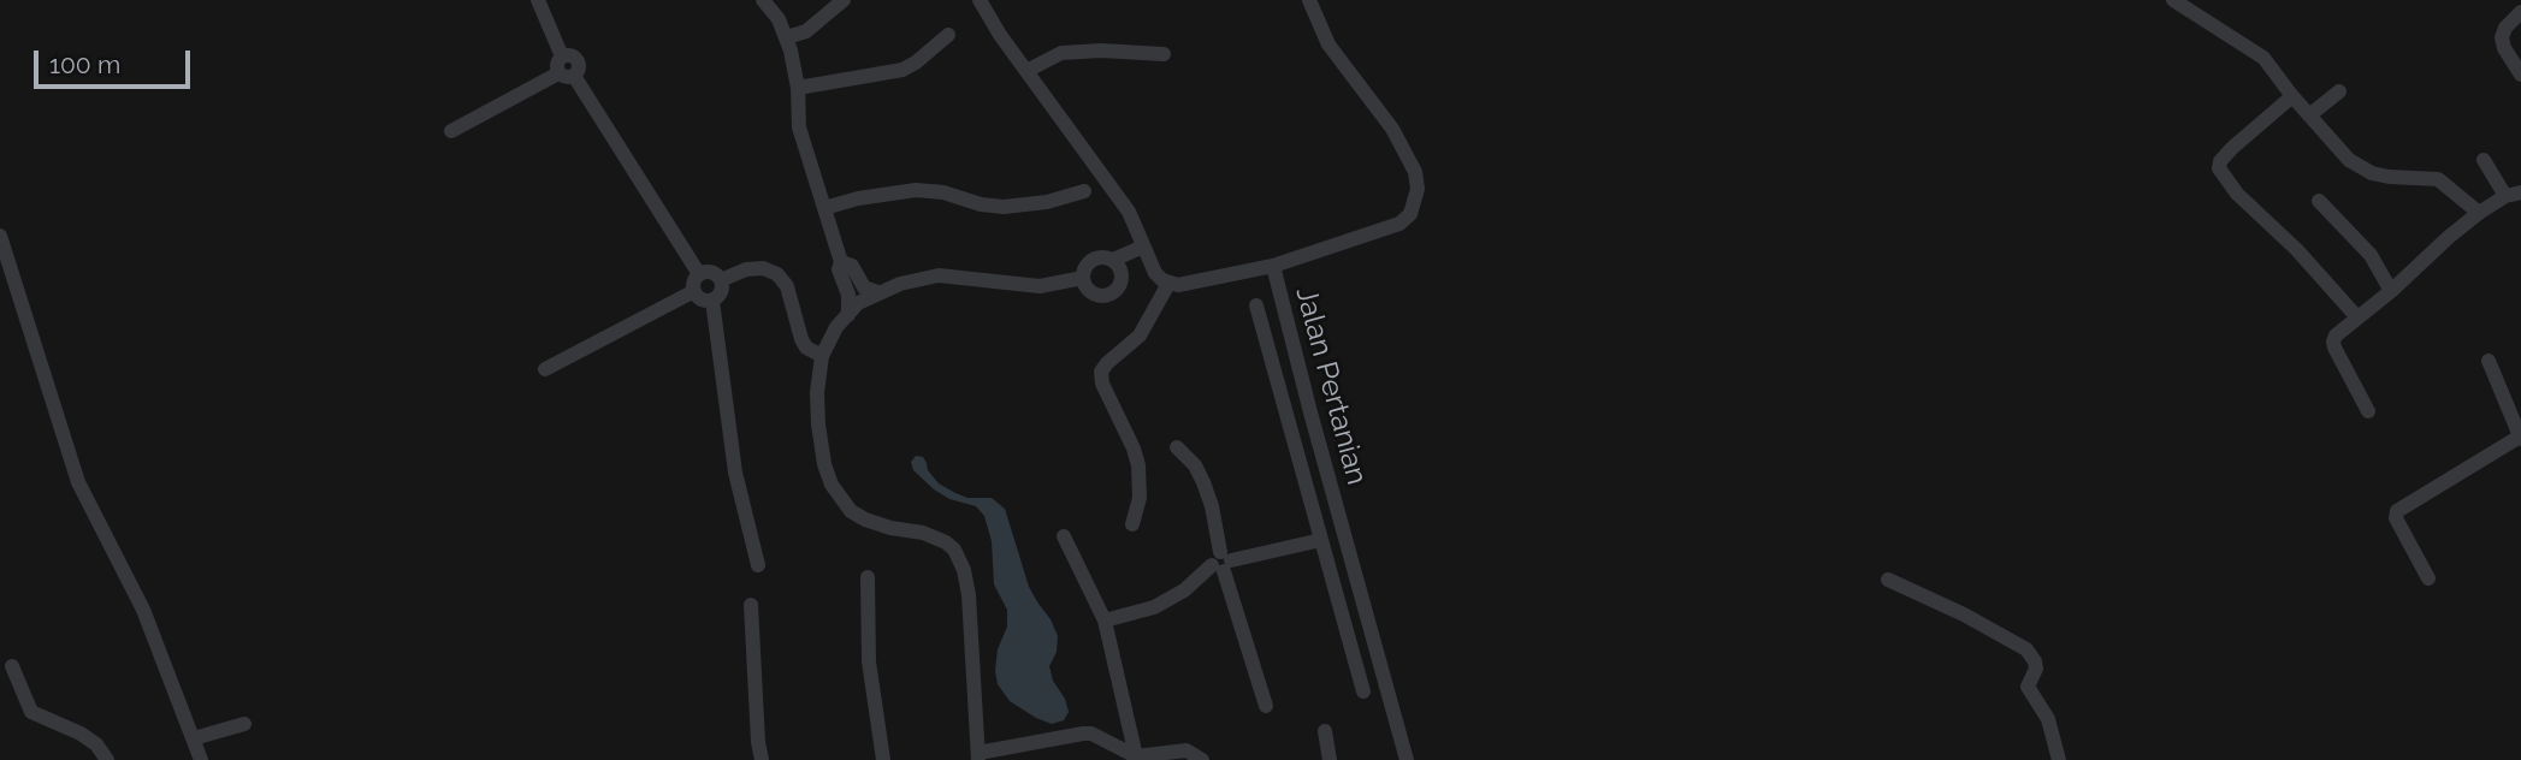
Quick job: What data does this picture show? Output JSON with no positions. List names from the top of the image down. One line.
{"streets":{"street":["Jalan Pertanian"]},"scale_bar":"100 m"}
